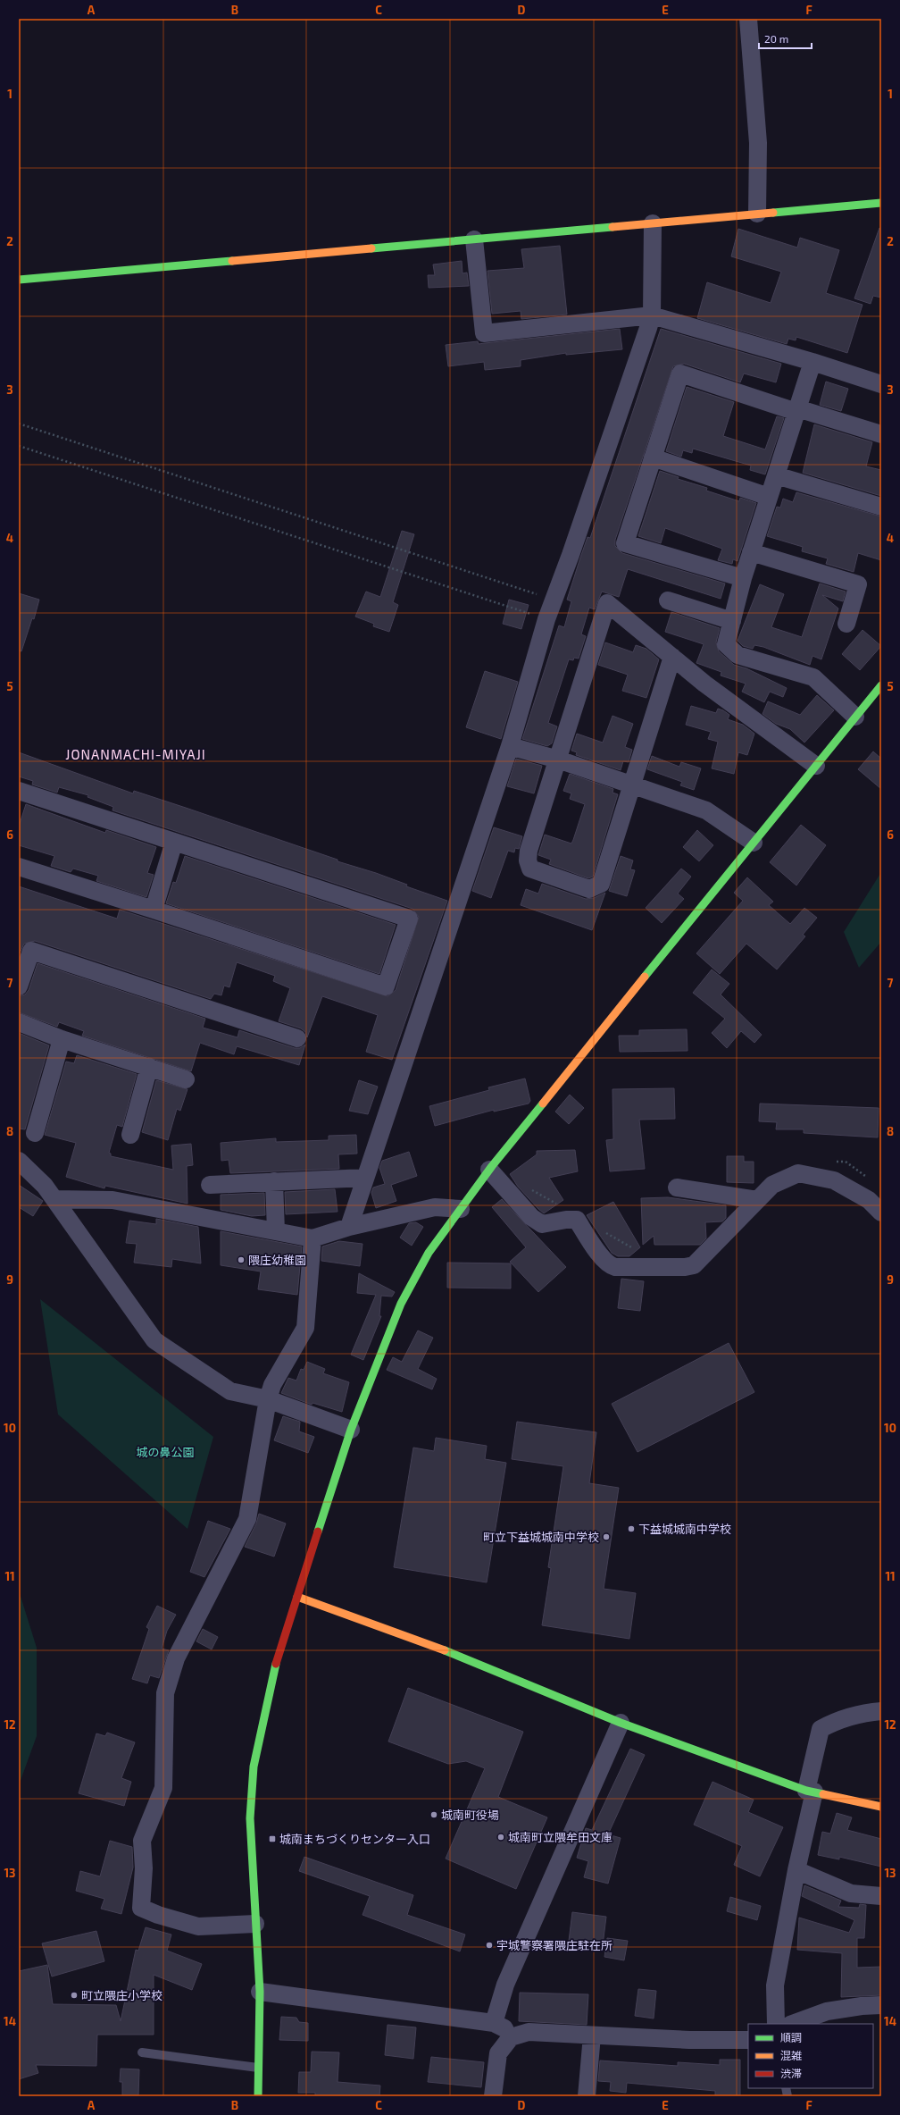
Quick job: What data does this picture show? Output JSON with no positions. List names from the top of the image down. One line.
{"districts":["JONANMACHI-MIYAJI"],"parks":["城の鼻公園"],"places":{"other":["隈庄幼稚園","下益城城南中学校","町立下益城城南中学校","城南町役場","城南町立隈牟田文庫","宇城警察署隈庄駐在所","町立隈庄小学校"],"transit":["城南まちづくりセンター入口"]},"legend":["順調","混雑","渋滞"],"scale_bar":"20 m","grid":{"columns":["A","B","C","D","E","F"],"rows":["1","2","3","4","5","6","7","8","9","10","11","12","13","14"]}}
